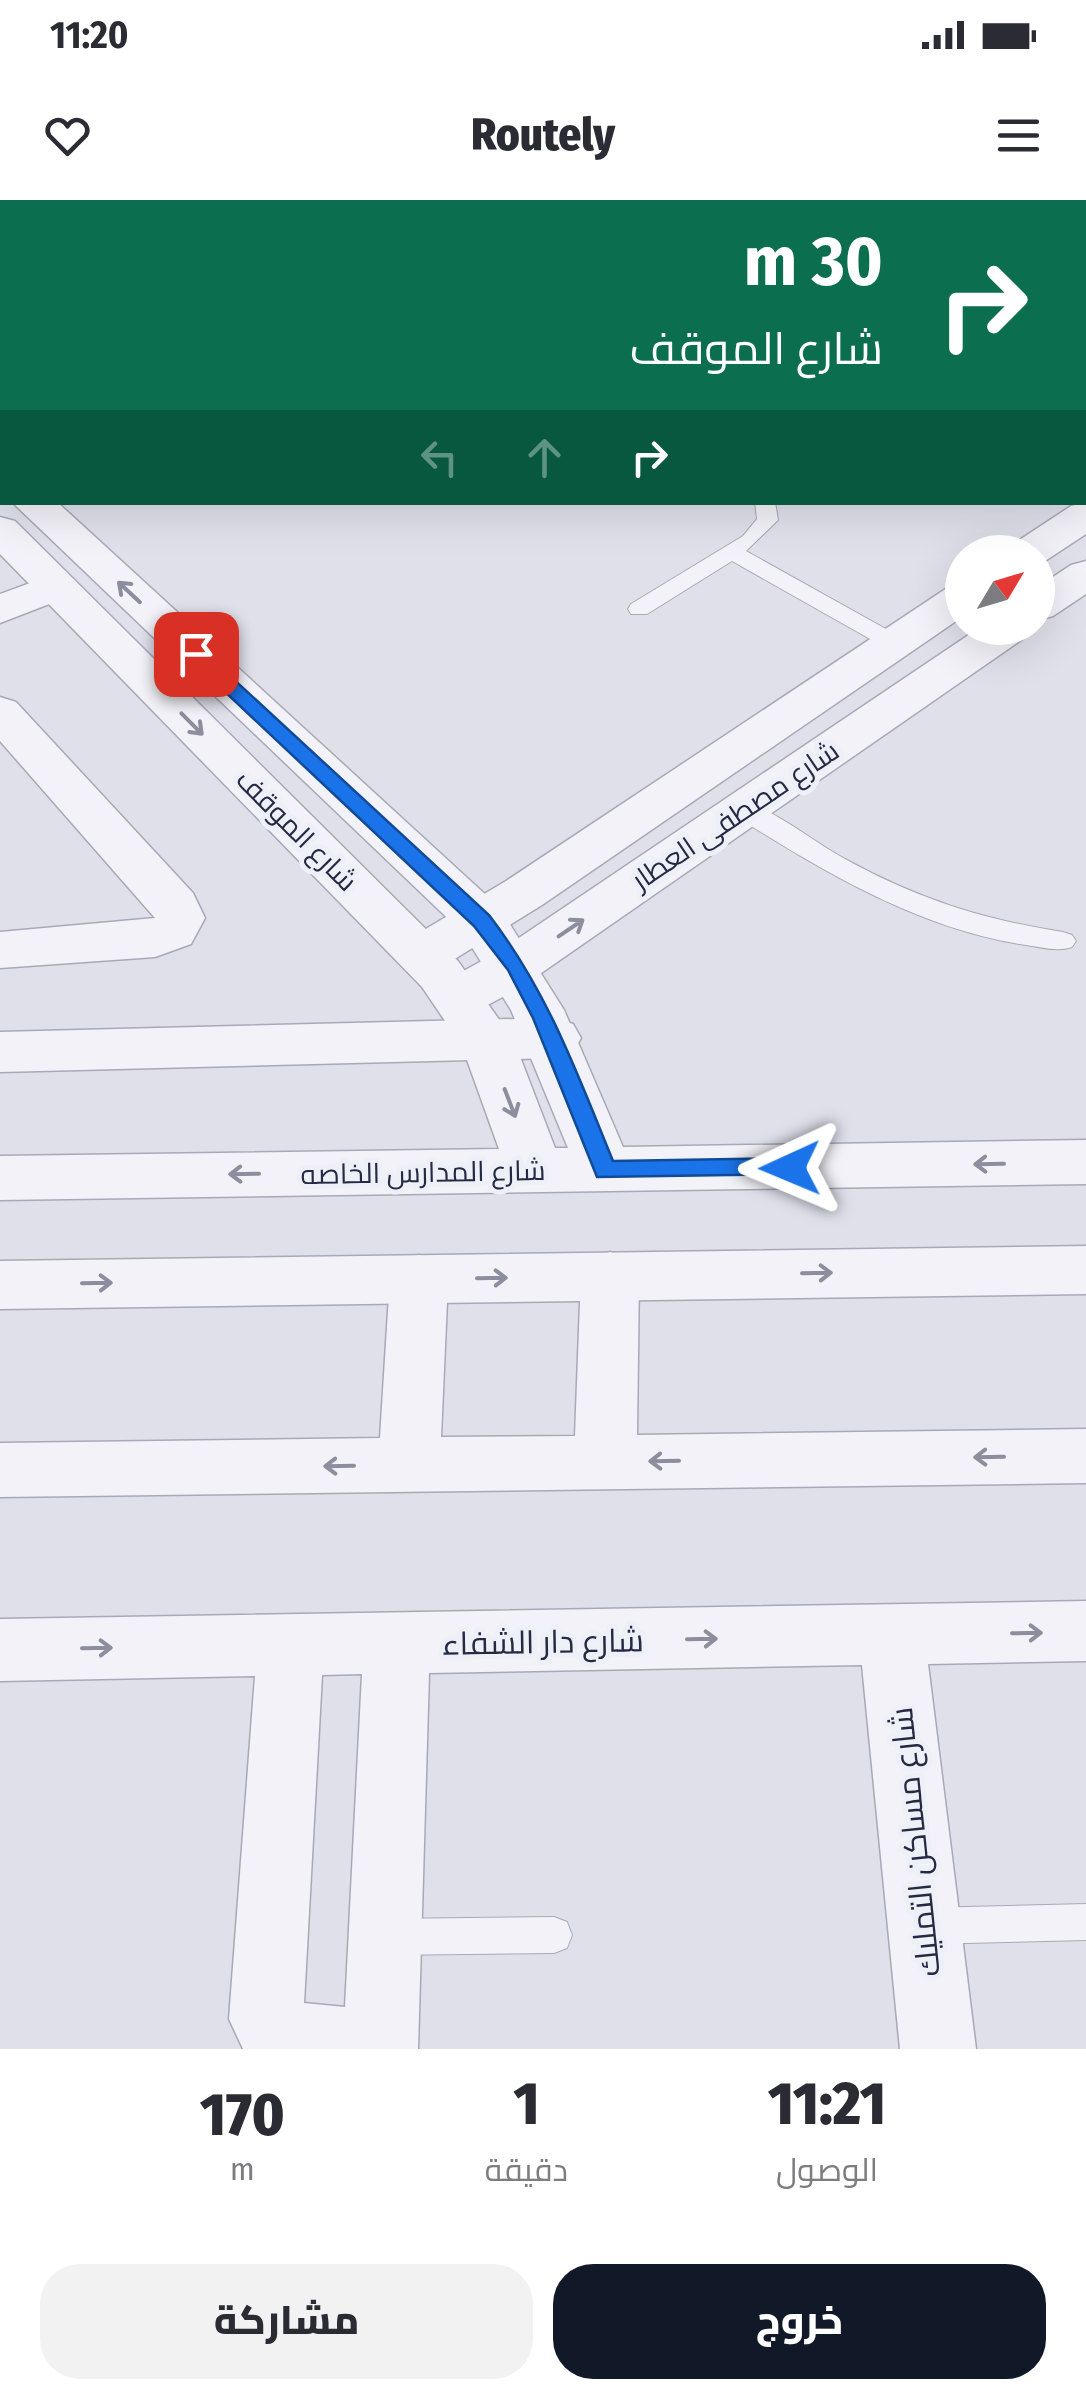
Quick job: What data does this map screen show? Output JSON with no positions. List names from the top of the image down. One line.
{"streets":{"street":["شارع مصطفى العطار","شارع الموقف","شارع المدارس الخاصه","شارع دار الشفاء","شارع مساكن التمليك"]},"crossings":[["شارع مصطفى العطار","شارع الموقف"],["شارع الموقف","شارع المدارس الخاصه"],["شارع دار الشفاء","شارع مساكن التمليك"]],"north":"top right","page":{"status":"11:20","header":"Routely","turn":["30 m","شارع الموقف"],"eta":["11:21","الوصول","1","دقيقة","170","m"],"buttons":["خروج","مشاركة"]}}
